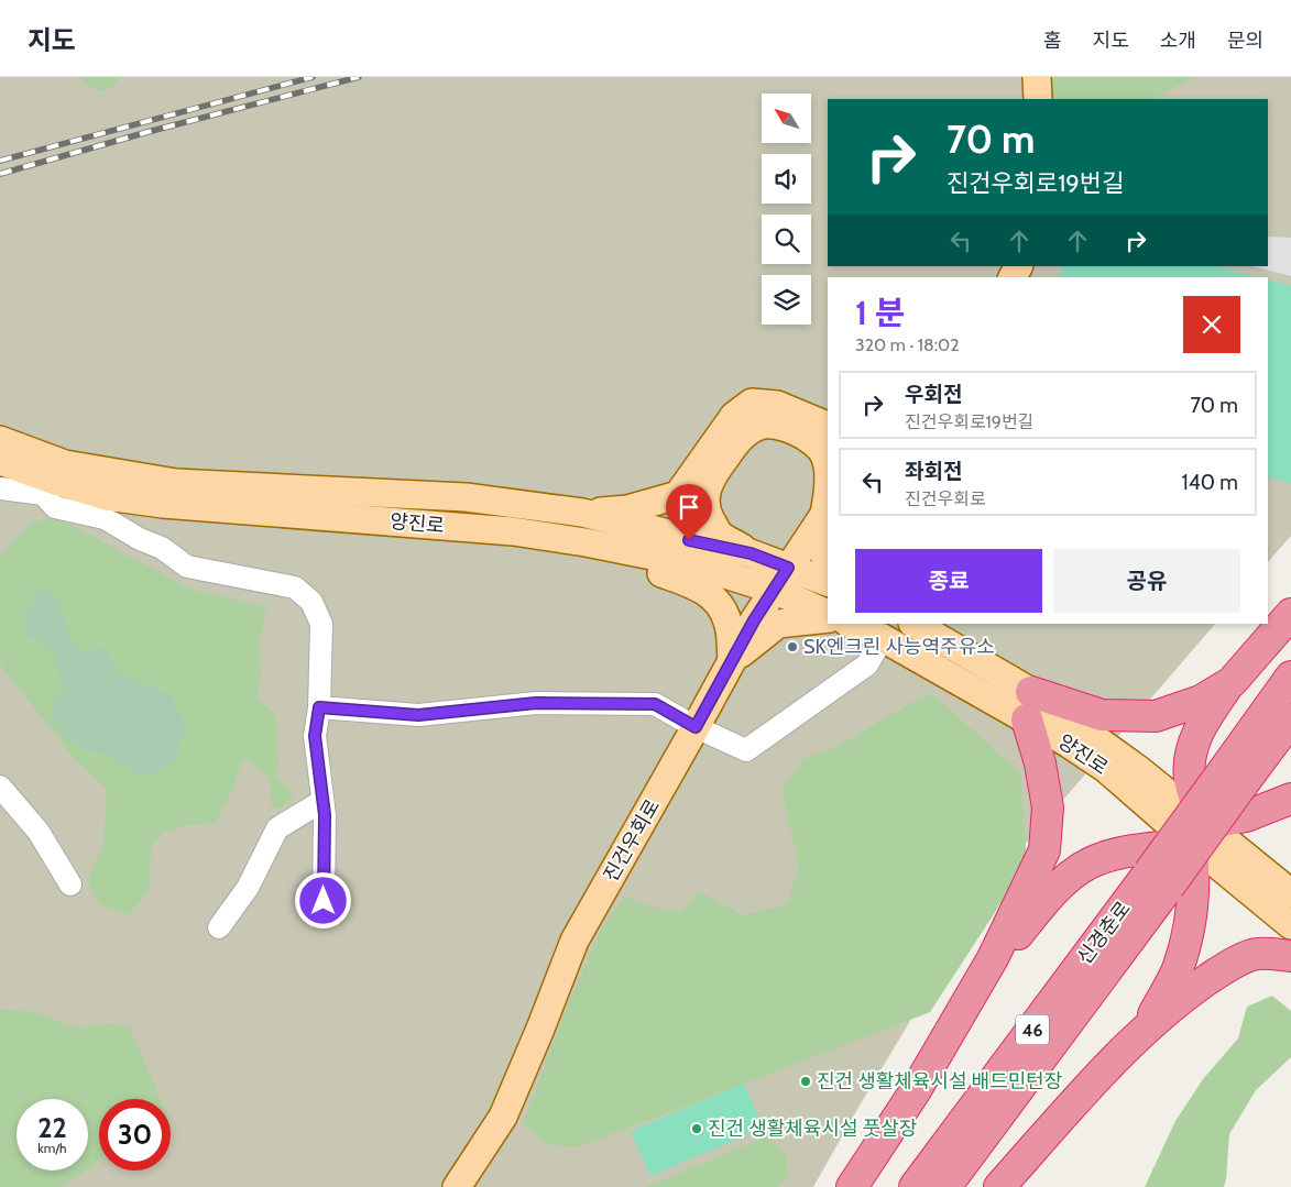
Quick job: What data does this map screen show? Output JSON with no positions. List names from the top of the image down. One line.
{"streets":{"highway":["신경춘로","46"],"main road":["양진로","진건우회로"]},"crossings":[["양진로","진건우회로"]],"places":["SK엔크린 사능역주유소","진건 생활체육시설 배드민턴장","진건 생활체육시설 풋살장"],"north":"top left","page":{"header":"지도","nav":["홈","지도","소개","문의"],"turn":["70 m","진건우회로19번길"],"heading":["1 분","320 m · 18:02"],"list":[{"name":"우회전","note":"진건우회로19번길","value":"70 m"},{"name":"좌회전","note":"진건우회로","value":"140 m"}],"buttons":["종료","공유"],"speed":"22 km/h","limit":"30"}}
